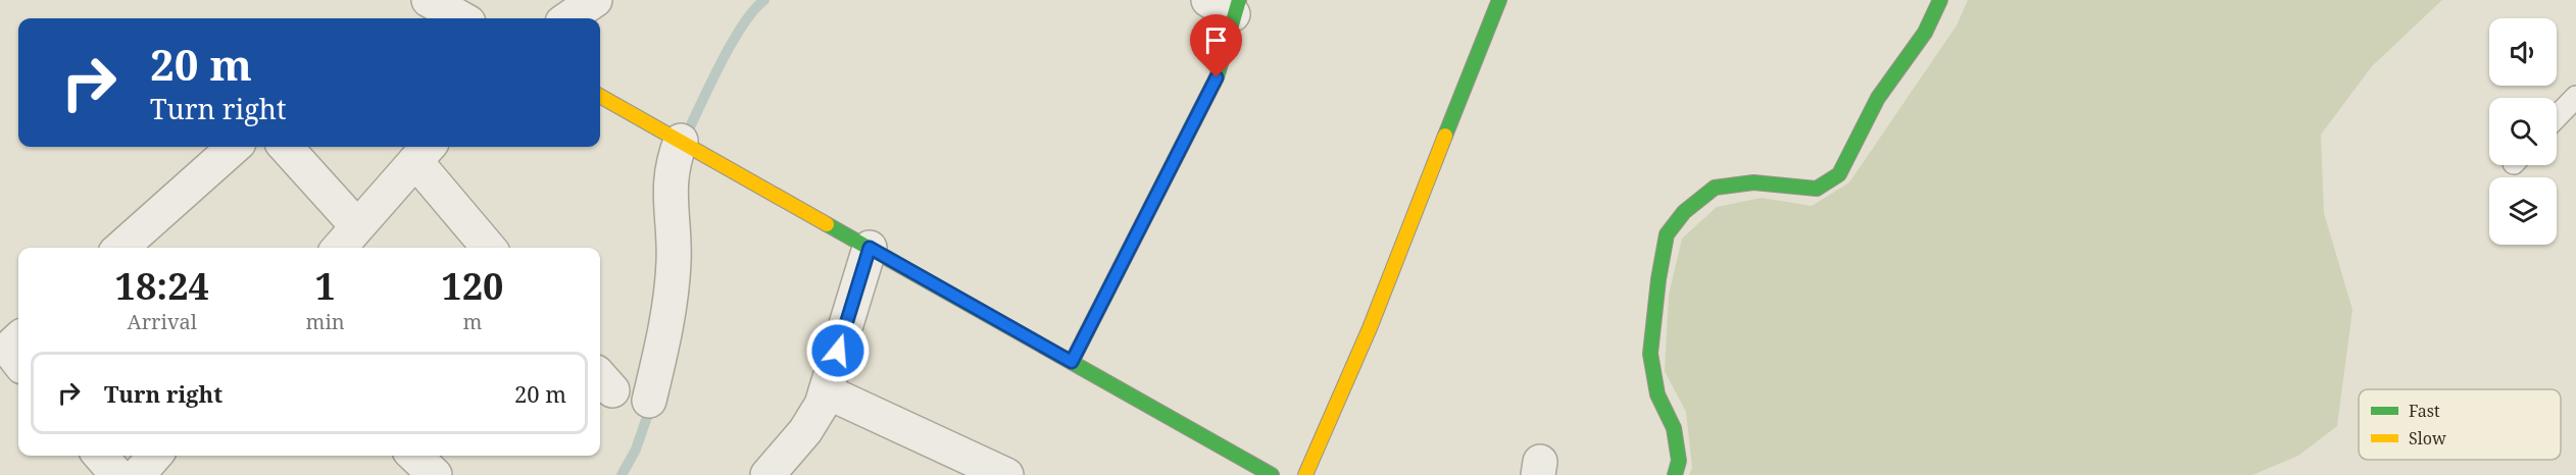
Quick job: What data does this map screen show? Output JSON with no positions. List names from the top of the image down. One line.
{"legend":["Fast","Slow"],"page":{"turn":["20 m","Turn right"],"eta":["18:24","Arrival","1","min","120","m"],"list":[{"name":"Turn right","value":"20 m"}]}}
